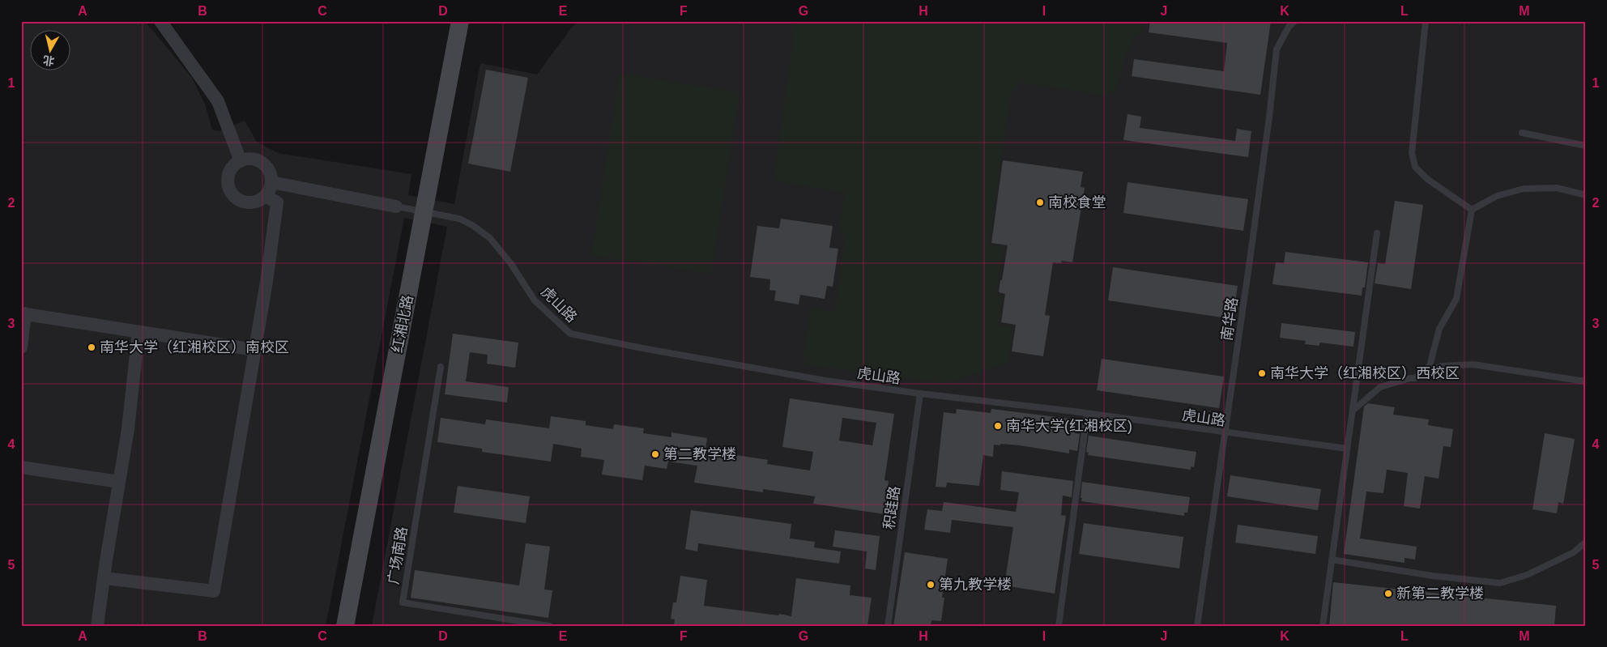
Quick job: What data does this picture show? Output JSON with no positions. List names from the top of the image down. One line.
{"streets":{"main road":["红湘北路"],"lane":["虎山路","南华路","积跬路","广场南路"]},"crossings":[["虎山路","南华路"],["虎山路","积跬路"]],"places":["南校食堂","南华大学（红湘校区）南校区","南华大学（红湘校区）西校区","南华大学(红湘校区)","第二教学楼","第九教学楼","新第二教学楼"],"north":"bottom","grid":{"columns":["A","B","C","D","E","F","G","H","I","J","K","L","M"],"rows":["1","2","3","4","5"]}}
